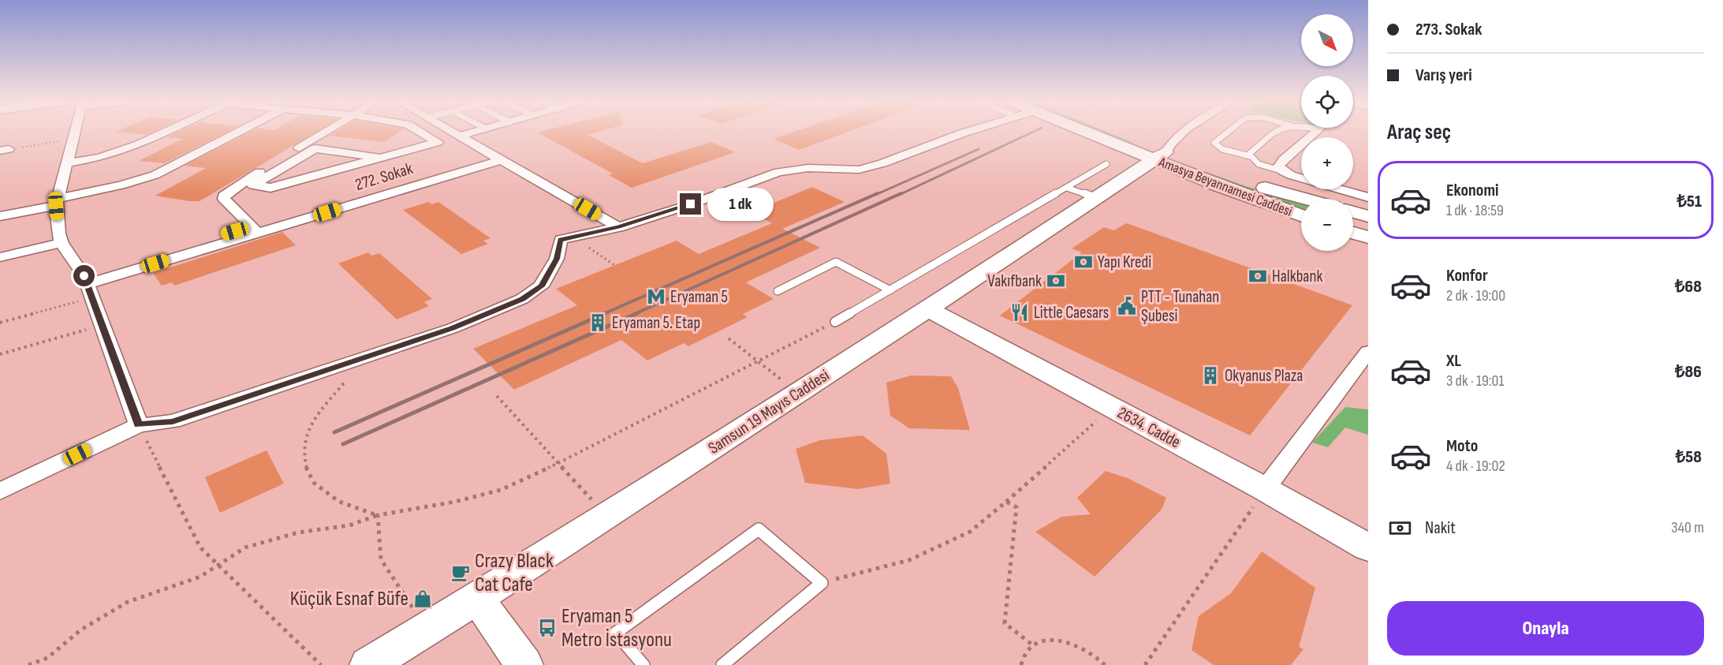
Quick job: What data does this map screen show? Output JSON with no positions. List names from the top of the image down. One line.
{"streets":{"street":["272. Sokak","Amasya Beyannamesi Caddesi","Samsun 19 Mayıs Caddesi","2634. Cadde"]},"crossings":[["Amasya Beyannamesi Caddesi","Samsun 19 Mayıs Caddesi"],["Samsun 19 Mayıs Caddesi","2634. Cadde"]],"places":{"bank":["Yapı Kredi","Halkbank","Vakıfbank"],"metro station":["Eryaman 5"],"public building":["PTT - Tunahan Şubesi"],"restaurant":["Little Caesars"],"building":["Eryaman 5. Etap","Okyanus Plaza"],"cafe":["Crazy Black Cat Cafe"],"shop":["Küçük Esnaf Büfe"],"bus stop":["Eryaman 5 Metro İstasyonu"]},"north":"bottom right","page":{"banner":["273. Sokak","Varış yeri"],"map_buttons":["+","−"],"heading":"Araç seç","list":[{"name":"Ekonomi","note":"1 dk · 18:59","value":"₺51"},{"name":"Konfor","note":"2 dk · 19:00","value":"₺68"},{"name":"XL","note":"3 dk · 19:01","value":"₺86"},{"name":"Moto","note":"4 dk · 19:02","value":"₺58"}],"bubble":"1 dk","pay":["Nakit","340 m"],"buttons":"Onayla"}}
